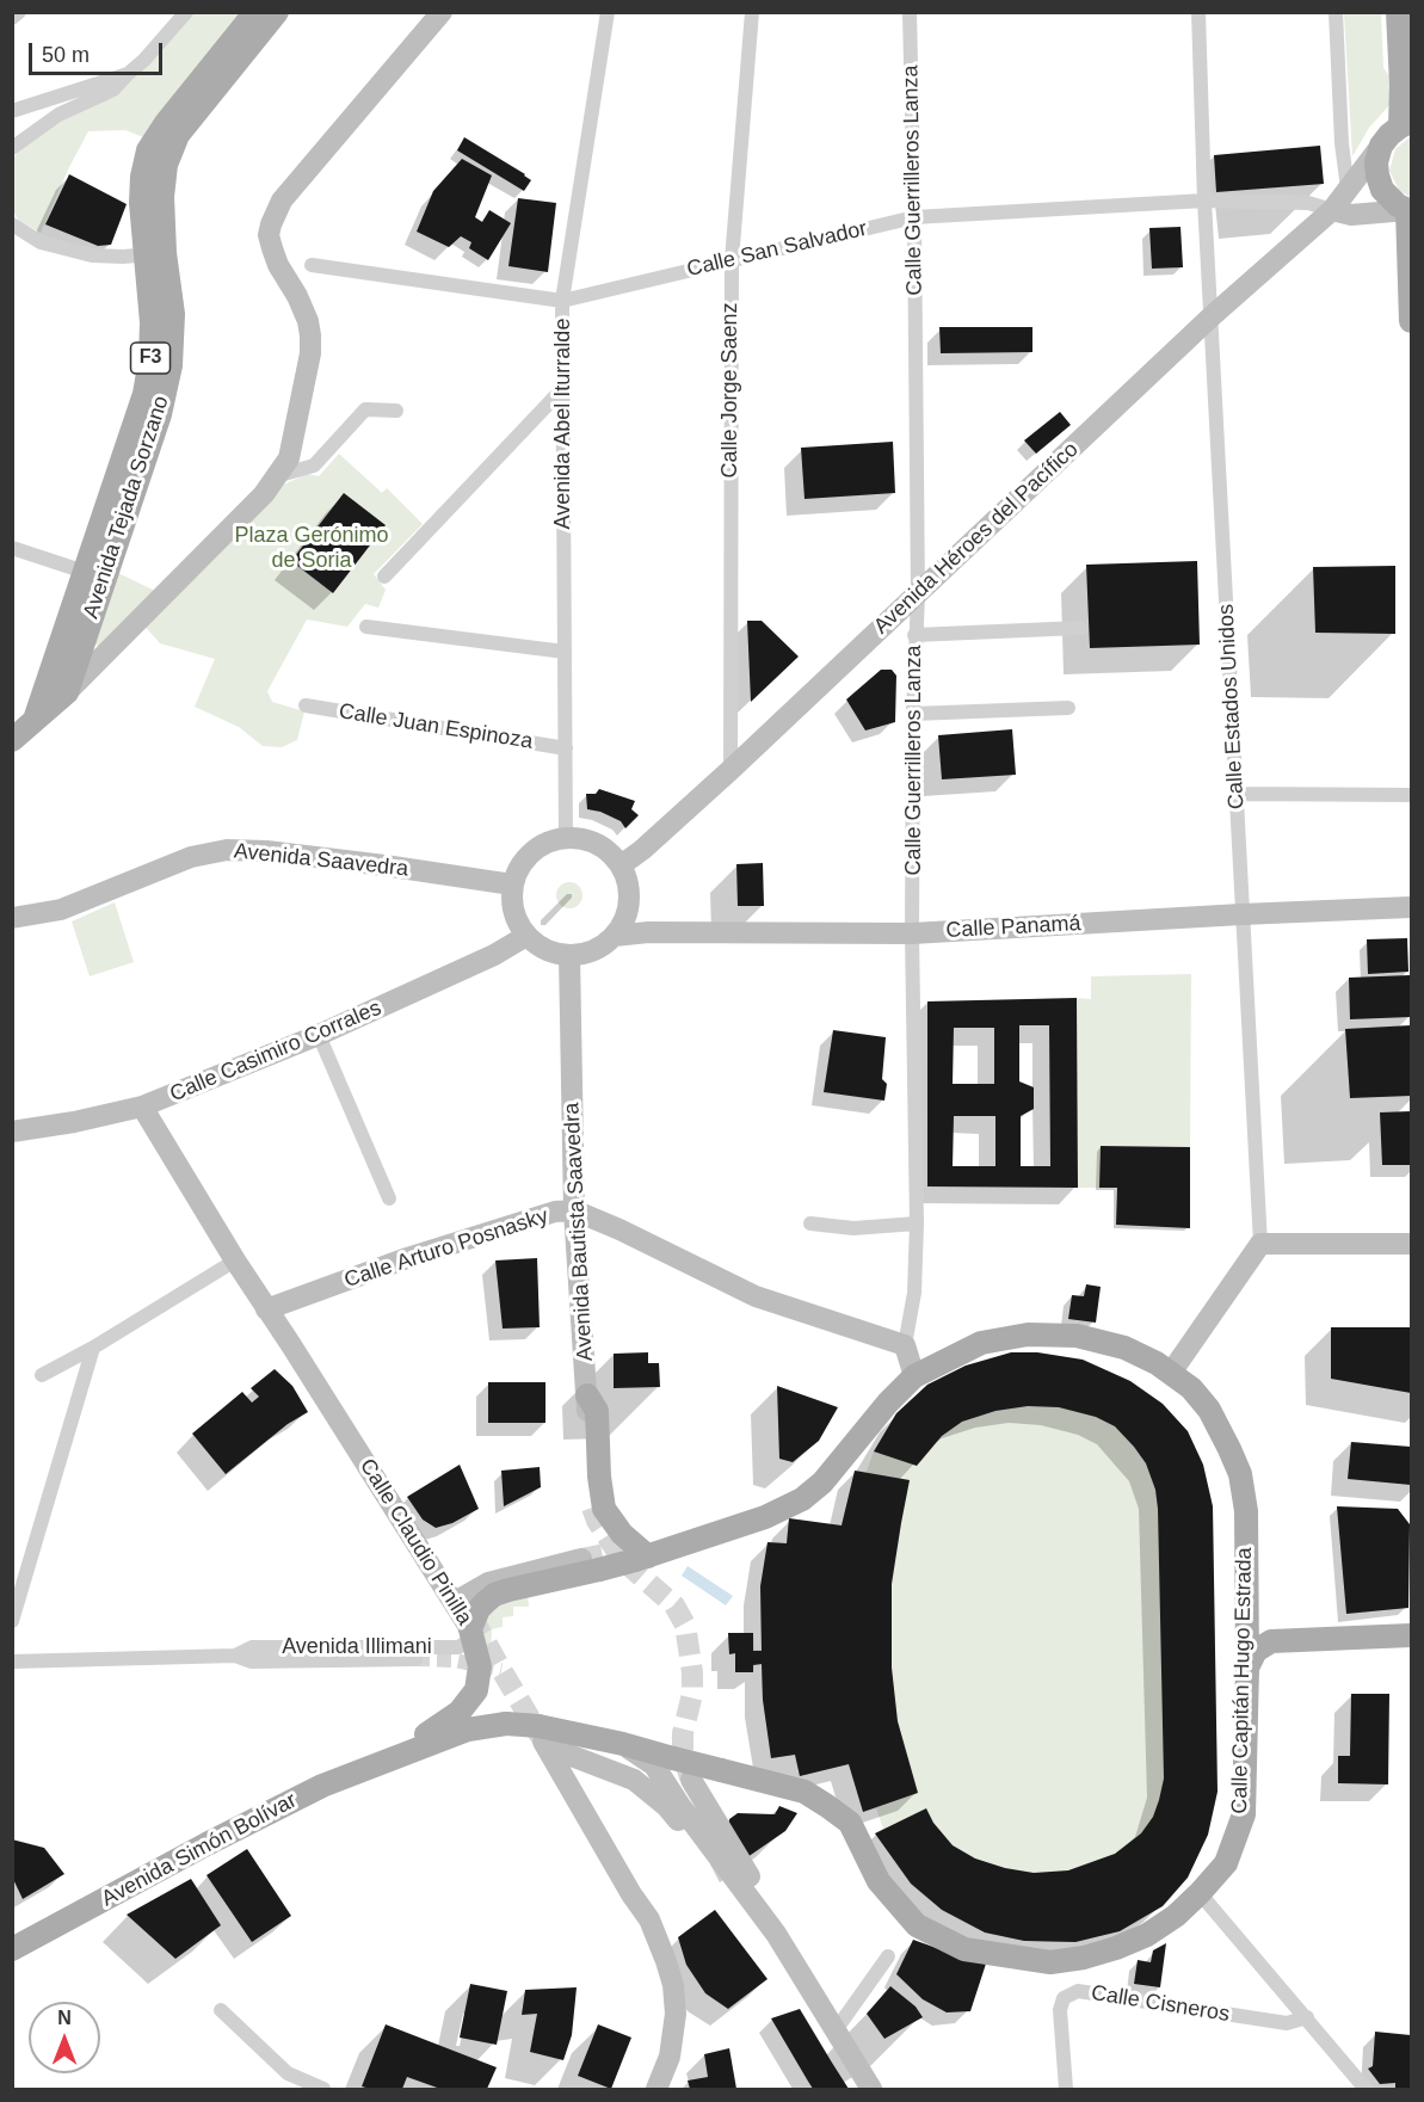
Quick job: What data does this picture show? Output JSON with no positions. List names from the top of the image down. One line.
{"streets":{"main road":["Calle Guerrilleros Lanza","F3","Avenida Tejada Sorzano","Avenida Héroes del Pacífico","Avenida Saavedra","Calle Panamá","Calle Casimiro Corrales","Avenida Bautista Saavedra","Calle Arturo Posnasky","Calle Claudio Pinilla","Calle Capitán Hugo Estrada","Avenida Simón Bolívar"],"street":["Calle San Salvador","Calle Jorge Saenz","Avenida Abel Iturralde","Calle Estados Unidos","Calle Juan Espinoza","Avenida Illimani","Calle Cisneros"]},"crossings":[["Calle Guerrilleros Lanza","Calle San Salvador"],["Calle Guerrilleros Lanza","Avenida Héroes del Pacífico"],["Calle Guerrilleros Lanza","Calle Panamá"],["Calle Guerrilleros Lanza","Calle Arturo Posnasky"],["Calle Guerrilleros Lanza","Calle Capitán Hugo Estrada"],["Calle San Salvador","Calle Jorge Saenz"],["Calle San Salvador","Avenida Abel Iturralde"],["Calle San Salvador","Avenida Héroes del Pacífico"],["Calle San Salvador","Calle Estados Unidos"],["Calle Jorge Saenz","Avenida Héroes del Pacífico"],["Avenida Abel Iturralde","Avenida Héroes del Pacífico"],["Avenida Abel Iturralde","Calle Juan Espinoza"],["Avenida Abel Iturralde","Avenida Saavedra"],["Avenida Abel Iturralde","Calle Panamá"],["Avenida Abel Iturralde","Calle Casimiro Corrales"],["Avenida Abel Iturralde","Avenida Bautista Saavedra"],["Avenida Héroes del Pacífico","Calle Estados Unidos"],["Avenida Héroes del Pacífico","Avenida Saavedra"],["Avenida Héroes del Pacífico","Calle Panamá"],["Avenida Héroes del Pacífico","Calle Casimiro Corrales"],["Avenida Héroes del Pacífico","Avenida Bautista Saavedra"],["Calle Estados Unidos","Calle Panamá"],["Avenida Saavedra","Calle Panamá"],["Avenida Saavedra","Calle Casimiro Corrales"],["Avenida Saavedra","Avenida Bautista Saavedra"],["Calle Panamá","Calle Casimiro Corrales"],["Calle Panamá","Avenida Bautista Saavedra"],["Calle Casimiro Corrales","Avenida Bautista Saavedra"],["Calle Casimiro Corrales","Calle Claudio Pinilla"],["Avenida Bautista Saavedra","Calle Arturo Posnasky"],["Calle Arturo Posnasky","Calle Claudio Pinilla"],["Calle Claudio Pinilla","Avenida Illimani"],["Calle Claudio Pinilla","Calle Capitán Hugo Estrada"],["Calle Claudio Pinilla","Avenida Simón Bolívar"],["Avenida Illimani","Calle Capitán Hugo Estrada"],["Calle Capitán Hugo Estrada","Avenida Simón Bolívar"]],"parks":["Plaza Gerónimo de Soria"],"scale_bar":"50 m","north":"top"}
